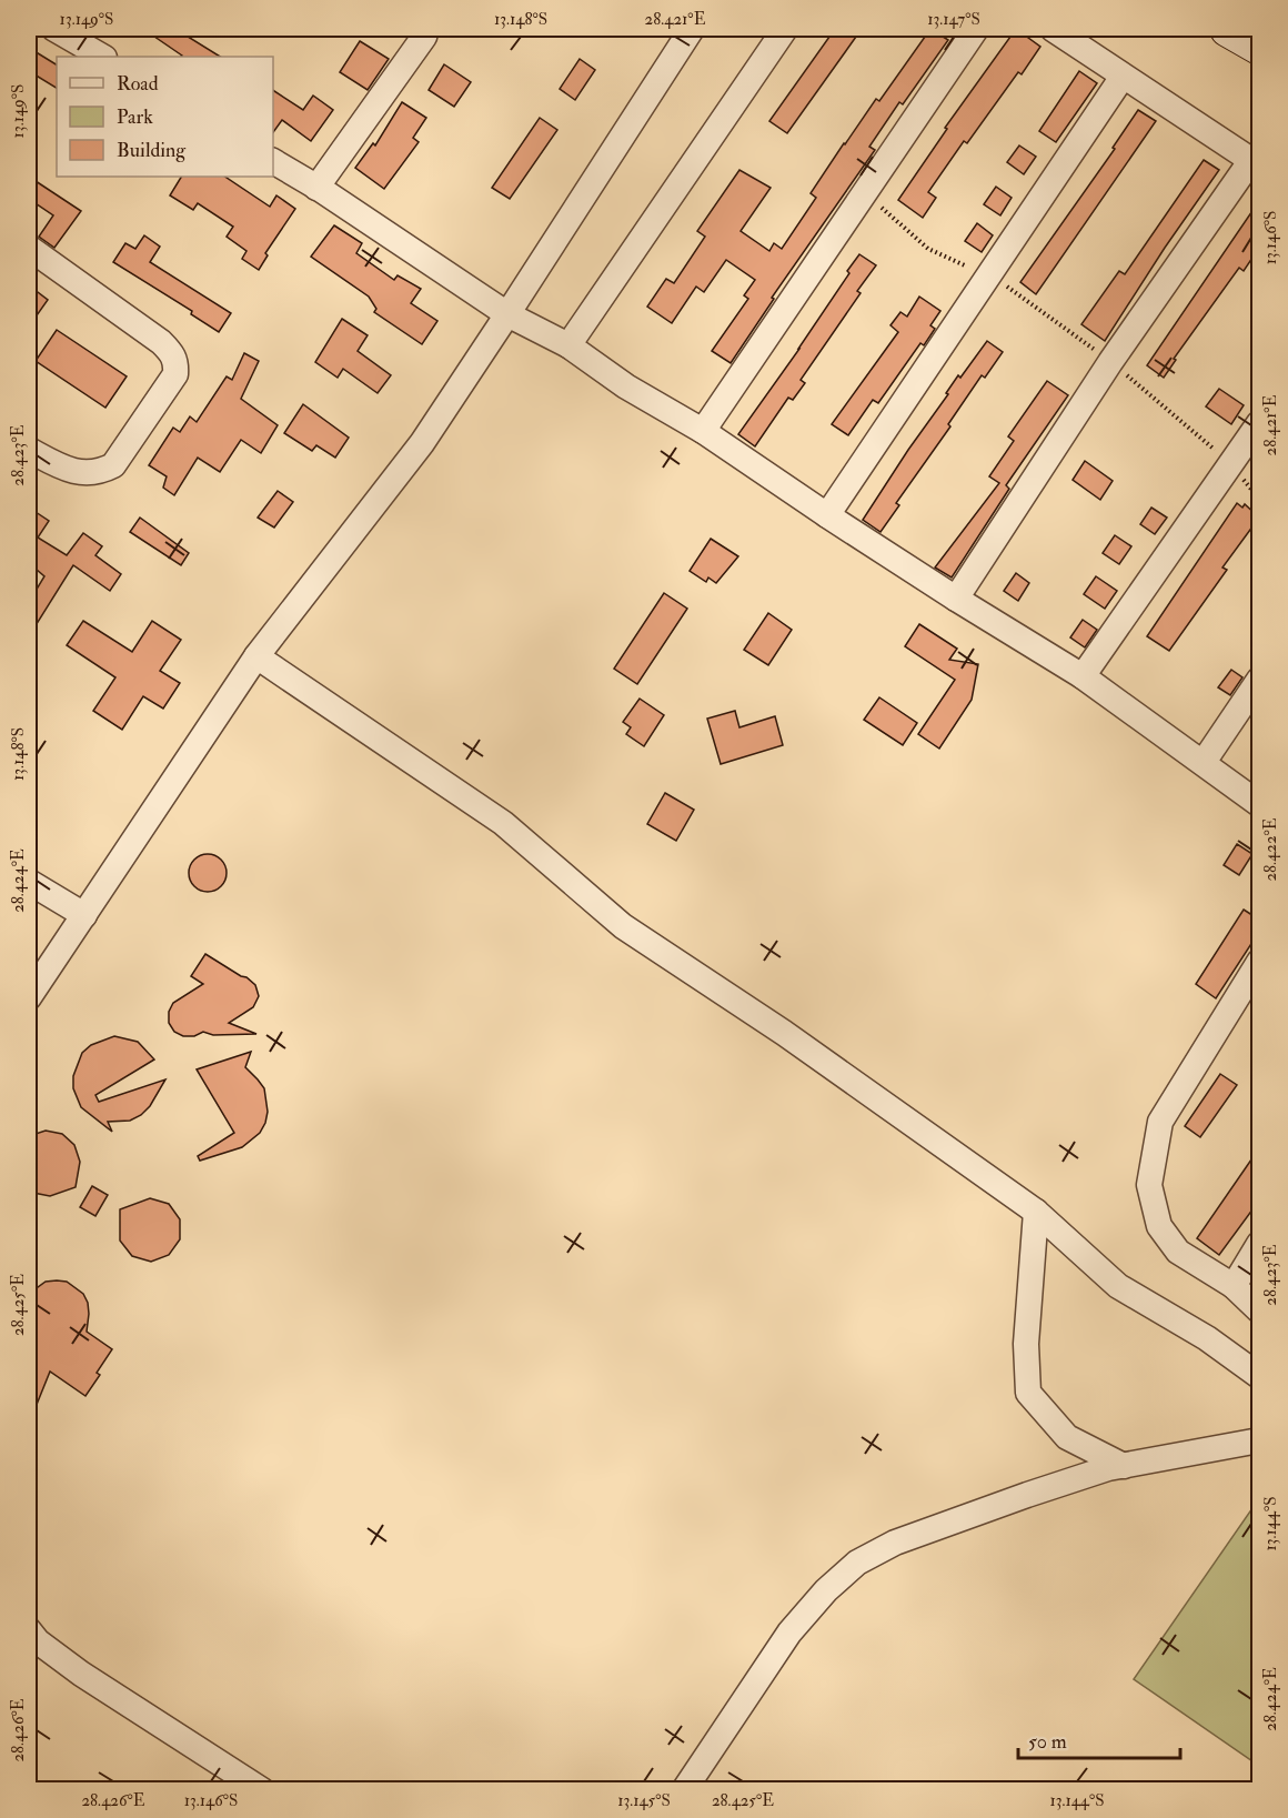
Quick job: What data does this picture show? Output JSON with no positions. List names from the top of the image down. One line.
{"legend":["Road","Park","Building"],"scale_bar":"50 m","coordinates":["13.149°S","13.148°S","28.421°E","13.147°S","13.146°S","28.423°E","28.422°E","28.424°E","28.425°E","13.144°S","28.426°E","13.145°S"]}
